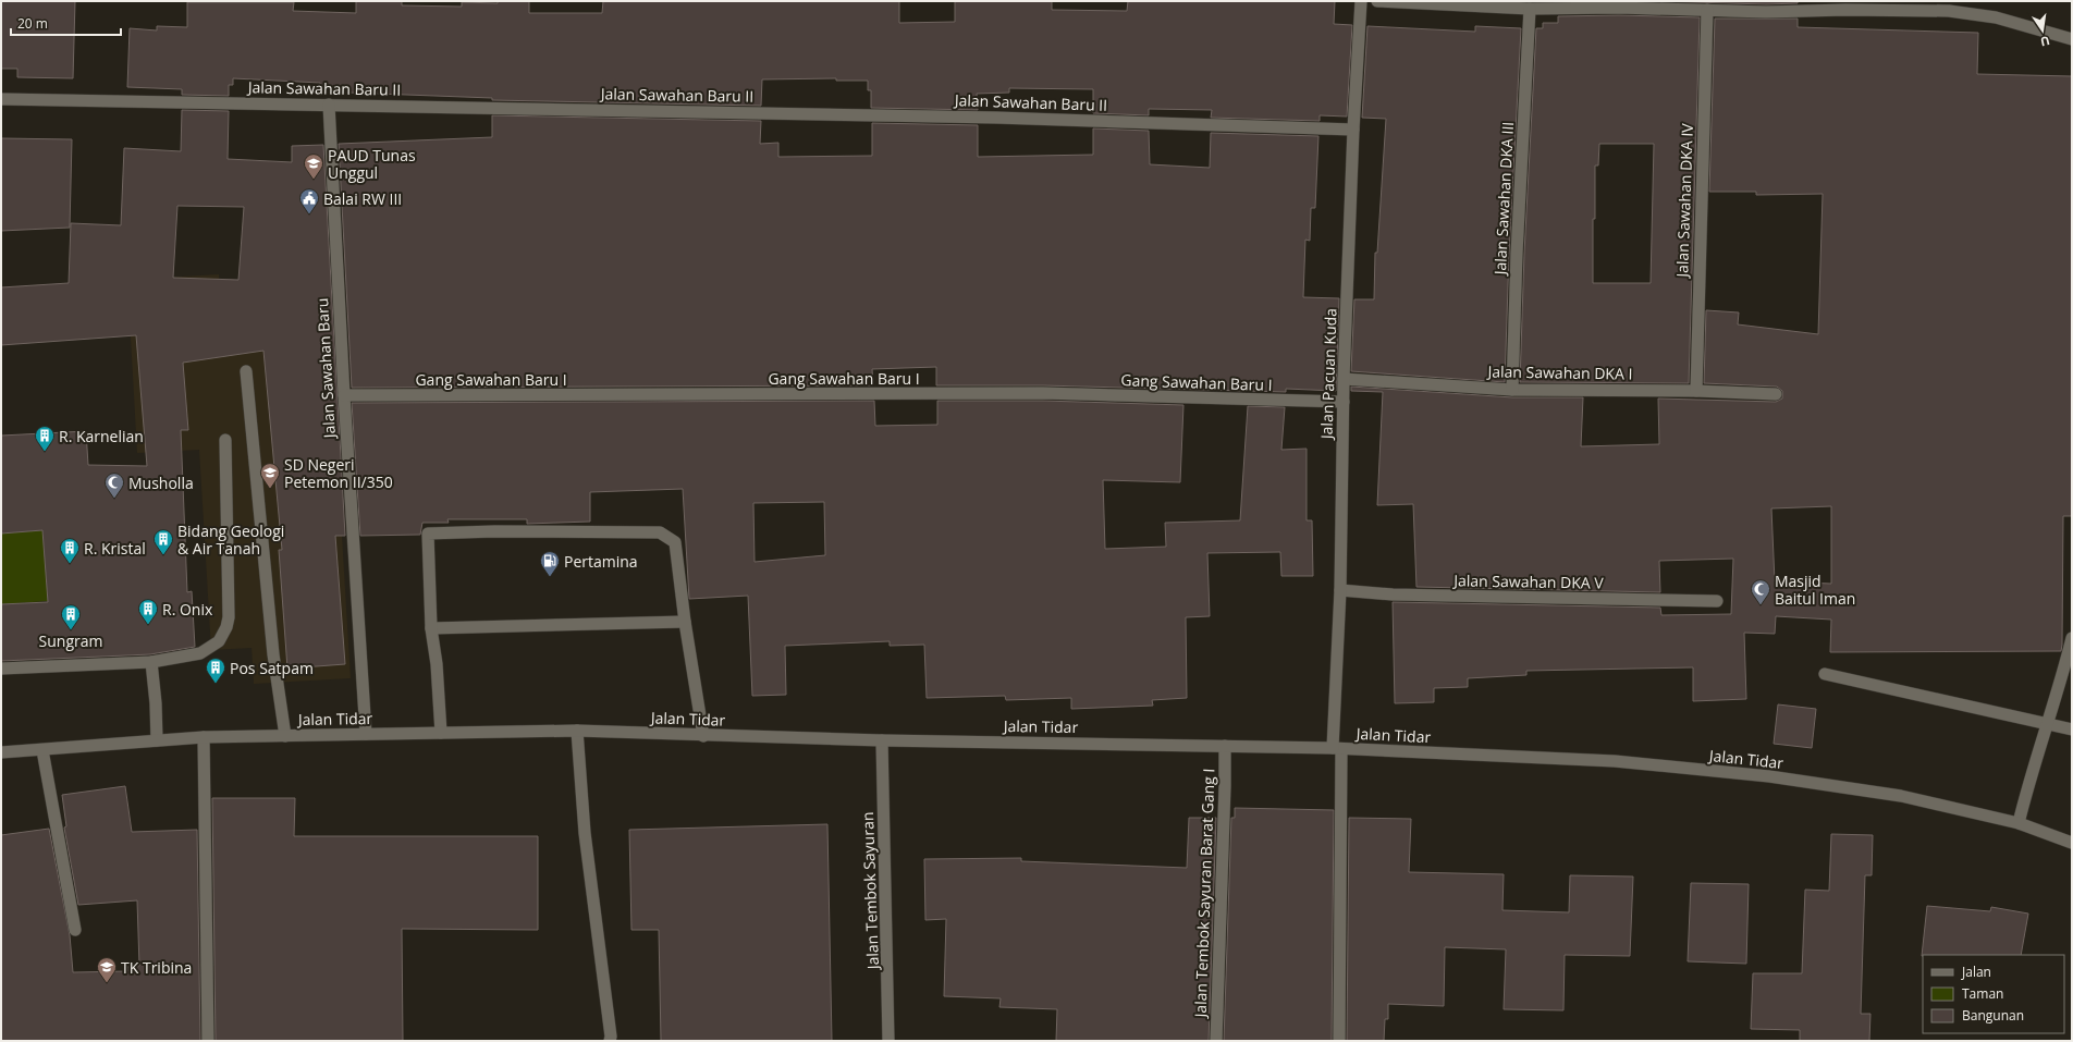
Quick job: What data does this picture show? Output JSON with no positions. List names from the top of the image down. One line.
{"streets":{"street":["Jalan Sawahan Baru II","Jalan Sawahan DKA III","Jalan Sawahan DKA IV","Jalan Sawahan Baru","Jalan Sawahan DKA I","Jalan Pacuan Kuda","Gang Sawahan Baru I","Jalan Sawahan DKA V","Jalan Tidar","Jalan Tembok Sayuran","Jalan Tembok Sayuran Barat Gang I"]},"crossings":[["Jalan Sawahan Baru II","Jalan Sawahan Baru"],["Jalan Sawahan Baru II","Jalan Pacuan Kuda"],["Jalan Sawahan DKA III","Jalan Sawahan DKA I"],["Jalan Sawahan DKA IV","Jalan Sawahan DKA I"],["Jalan Sawahan Baru","Gang Sawahan Baru I"],["Jalan Sawahan Baru","Jalan Tidar"],["Jalan Sawahan DKA I","Jalan Pacuan Kuda"],["Jalan Pacuan Kuda","Gang Sawahan Baru I"],["Jalan Pacuan Kuda","Jalan Sawahan DKA V"],["Jalan Pacuan Kuda","Jalan Tidar"],["Jalan Tidar","Jalan Tembok Sayuran"],["Jalan Tidar","Jalan Tembok Sayuran Barat Gang I"]],"places":{"school or university":["PAUD Tunas Unggul","SD Negeri Petemon II/350","TK Tribina"],"public building":["Balai RW III"],"building":["R. Karnelian","Bidang Geologi & Air Tanah","R. Kristal","R. Onix","Sungram","Pos Satpam"],"mosque":["Musholla","Masjid Baitul Iman"],"fuel station":["Pertamina"]},"legend":["Jalan","Taman","Bangunan"],"scale_bar":"20 m","north":"bottom"}
